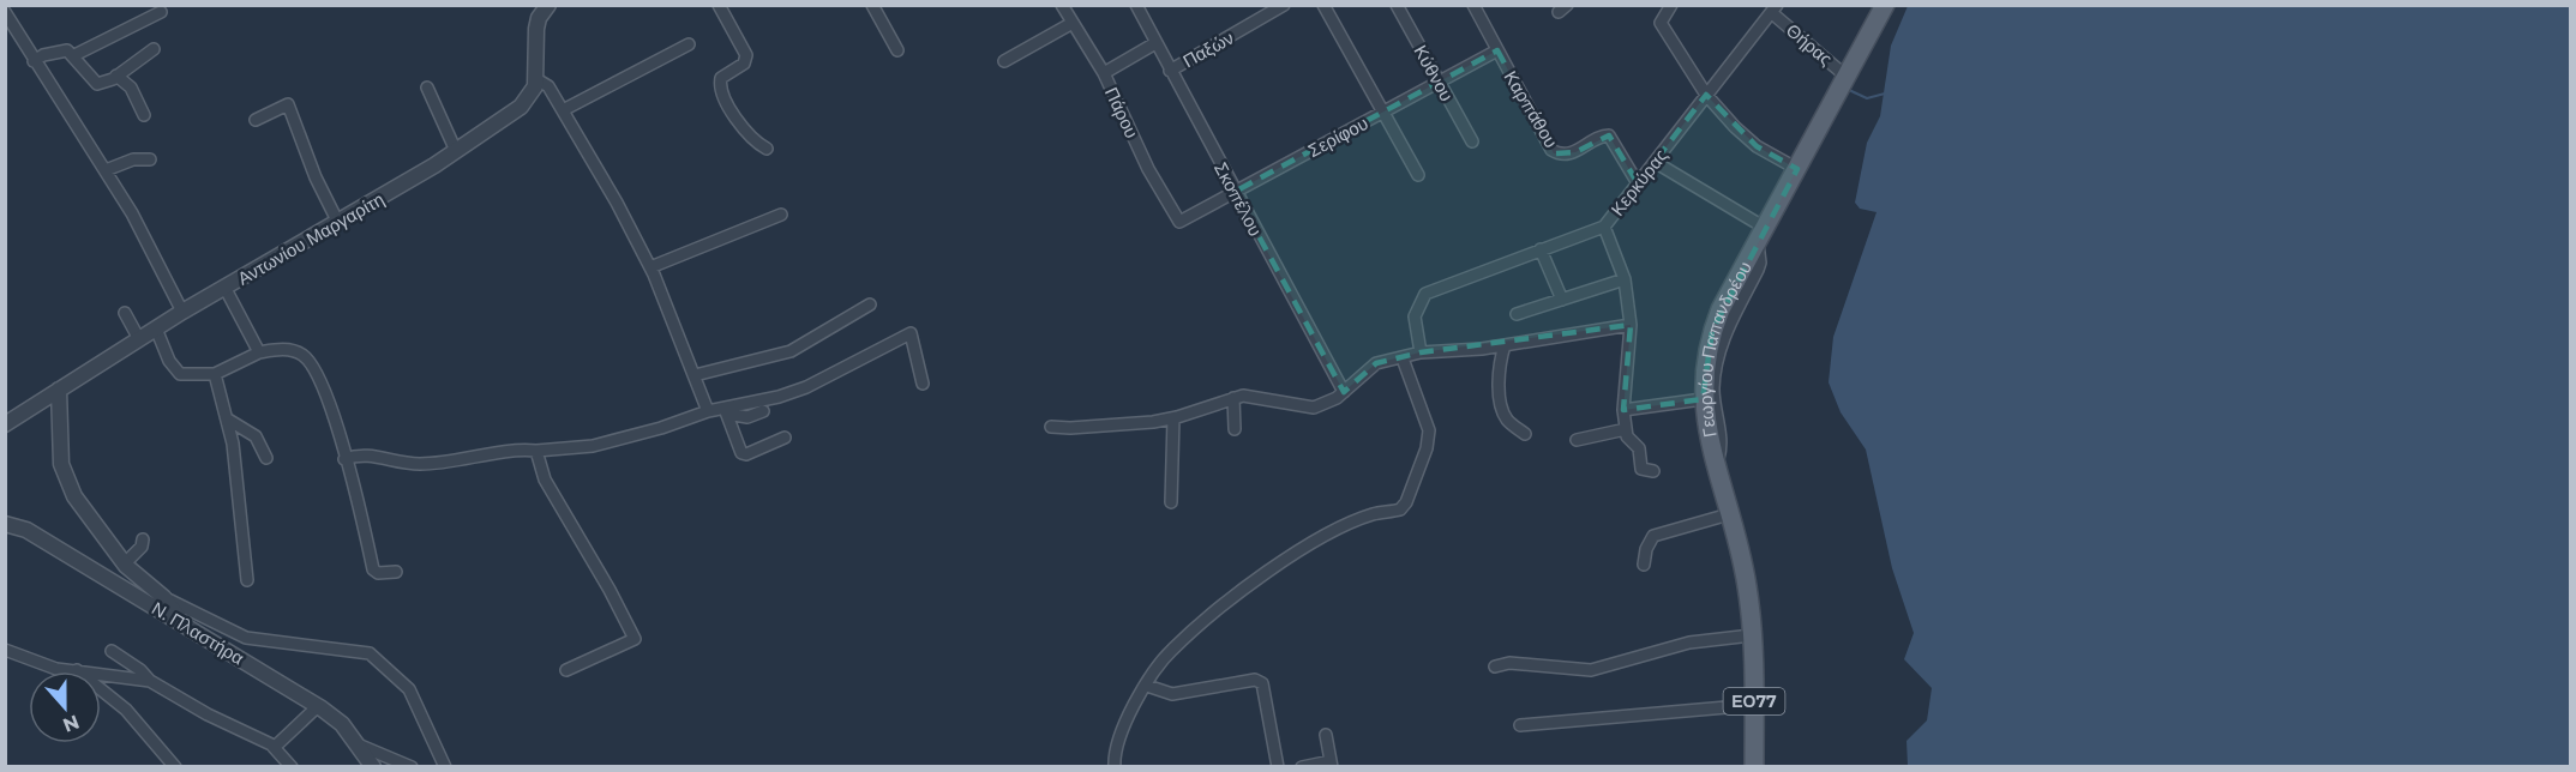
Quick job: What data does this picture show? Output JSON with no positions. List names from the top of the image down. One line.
{"streets":{"main road":["Γεωργίου Παπανδρέου","ΕΟ77"],"street":["Θήρας","Παξών","Κύθνου","Καρπάθου","Πάρου","Σερίφου","Κερκύρας","Σκοπέλου","Αντωνίου Μαργαρίτη","Ν. Πλαστήρα"]},"crossings":[["Θήρας","Κερκύρας"],["Θήρας","Γεωργίου Παπανδρέου"],["Παξών","Σκοπέλου"],["Κύθνου","Σερίφου"],["Καρπάθου","Σερίφου"],["Καρπάθου","Κερκύρας"],["Πάρου","Σερίφου"],["Σερίφου","Σκοπέλου"]],"north":"bottom"}
